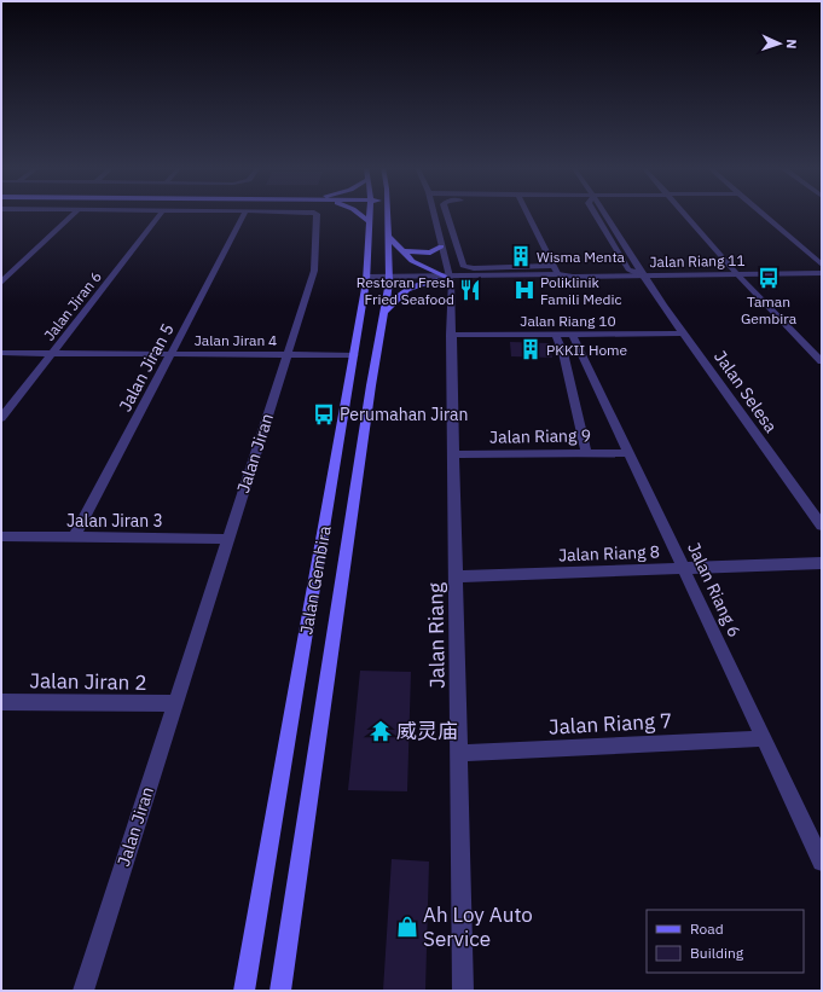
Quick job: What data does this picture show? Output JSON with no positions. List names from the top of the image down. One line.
{"streets":{"main road":["Jalan Gembira"],"street":["Jalan Riang 11","Jalan Jiran 6","Jalan Riang 10","Jalan Jiran 4","Jalan Jiran 5","Jalan Selesa","Jalan Riang 9","Jalan Jiran","Jalan Jiran 3","Jalan Riang 8","Jalan Riang 6","Jalan Riang","Jalan Jiran 2","Jalan Riang 7"]},"crossings":[["Jalan Riang 11","Jalan Selesa"],["Jalan Riang 11","Jalan Gembira"],["Jalan Riang 11","Jalan Riang"],["Jalan Jiran 6","Jalan Jiran 4"],["Jalan Riang 10","Jalan Selesa"],["Jalan Riang 10","Jalan Riang 6"],["Jalan Riang 10","Jalan Riang"],["Jalan Jiran 4","Jalan Jiran 5"],["Jalan Jiran 4","Jalan Jiran"],["Jalan Jiran 4","Jalan Gembira"],["Jalan Jiran 5","Jalan Jiran 3"],["Jalan Riang 9","Jalan Riang 6"],["Jalan Riang 9","Jalan Riang"],["Jalan Jiran","Jalan Jiran 3"],["Jalan Jiran","Jalan Jiran 2"],["Jalan Riang 8","Jalan Riang 6"],["Jalan Riang 8","Jalan Riang"],["Jalan Riang 6","Jalan Riang 7"],["Jalan Riang","Jalan Riang 7"]],"places":{"building":["Wisma Menta","PKKII Home"],"bus stop":["Taman Gembira","Perumahan Jiran"],"restaurant":["Restoran Fresh Fried Seafood"],"hospital":["Poliklinik Famili Medic"],"temple":["威灵庙"],"shop":["Ah Loy Auto Service"]},"legend":["Road","Building"],"north":"right"}
